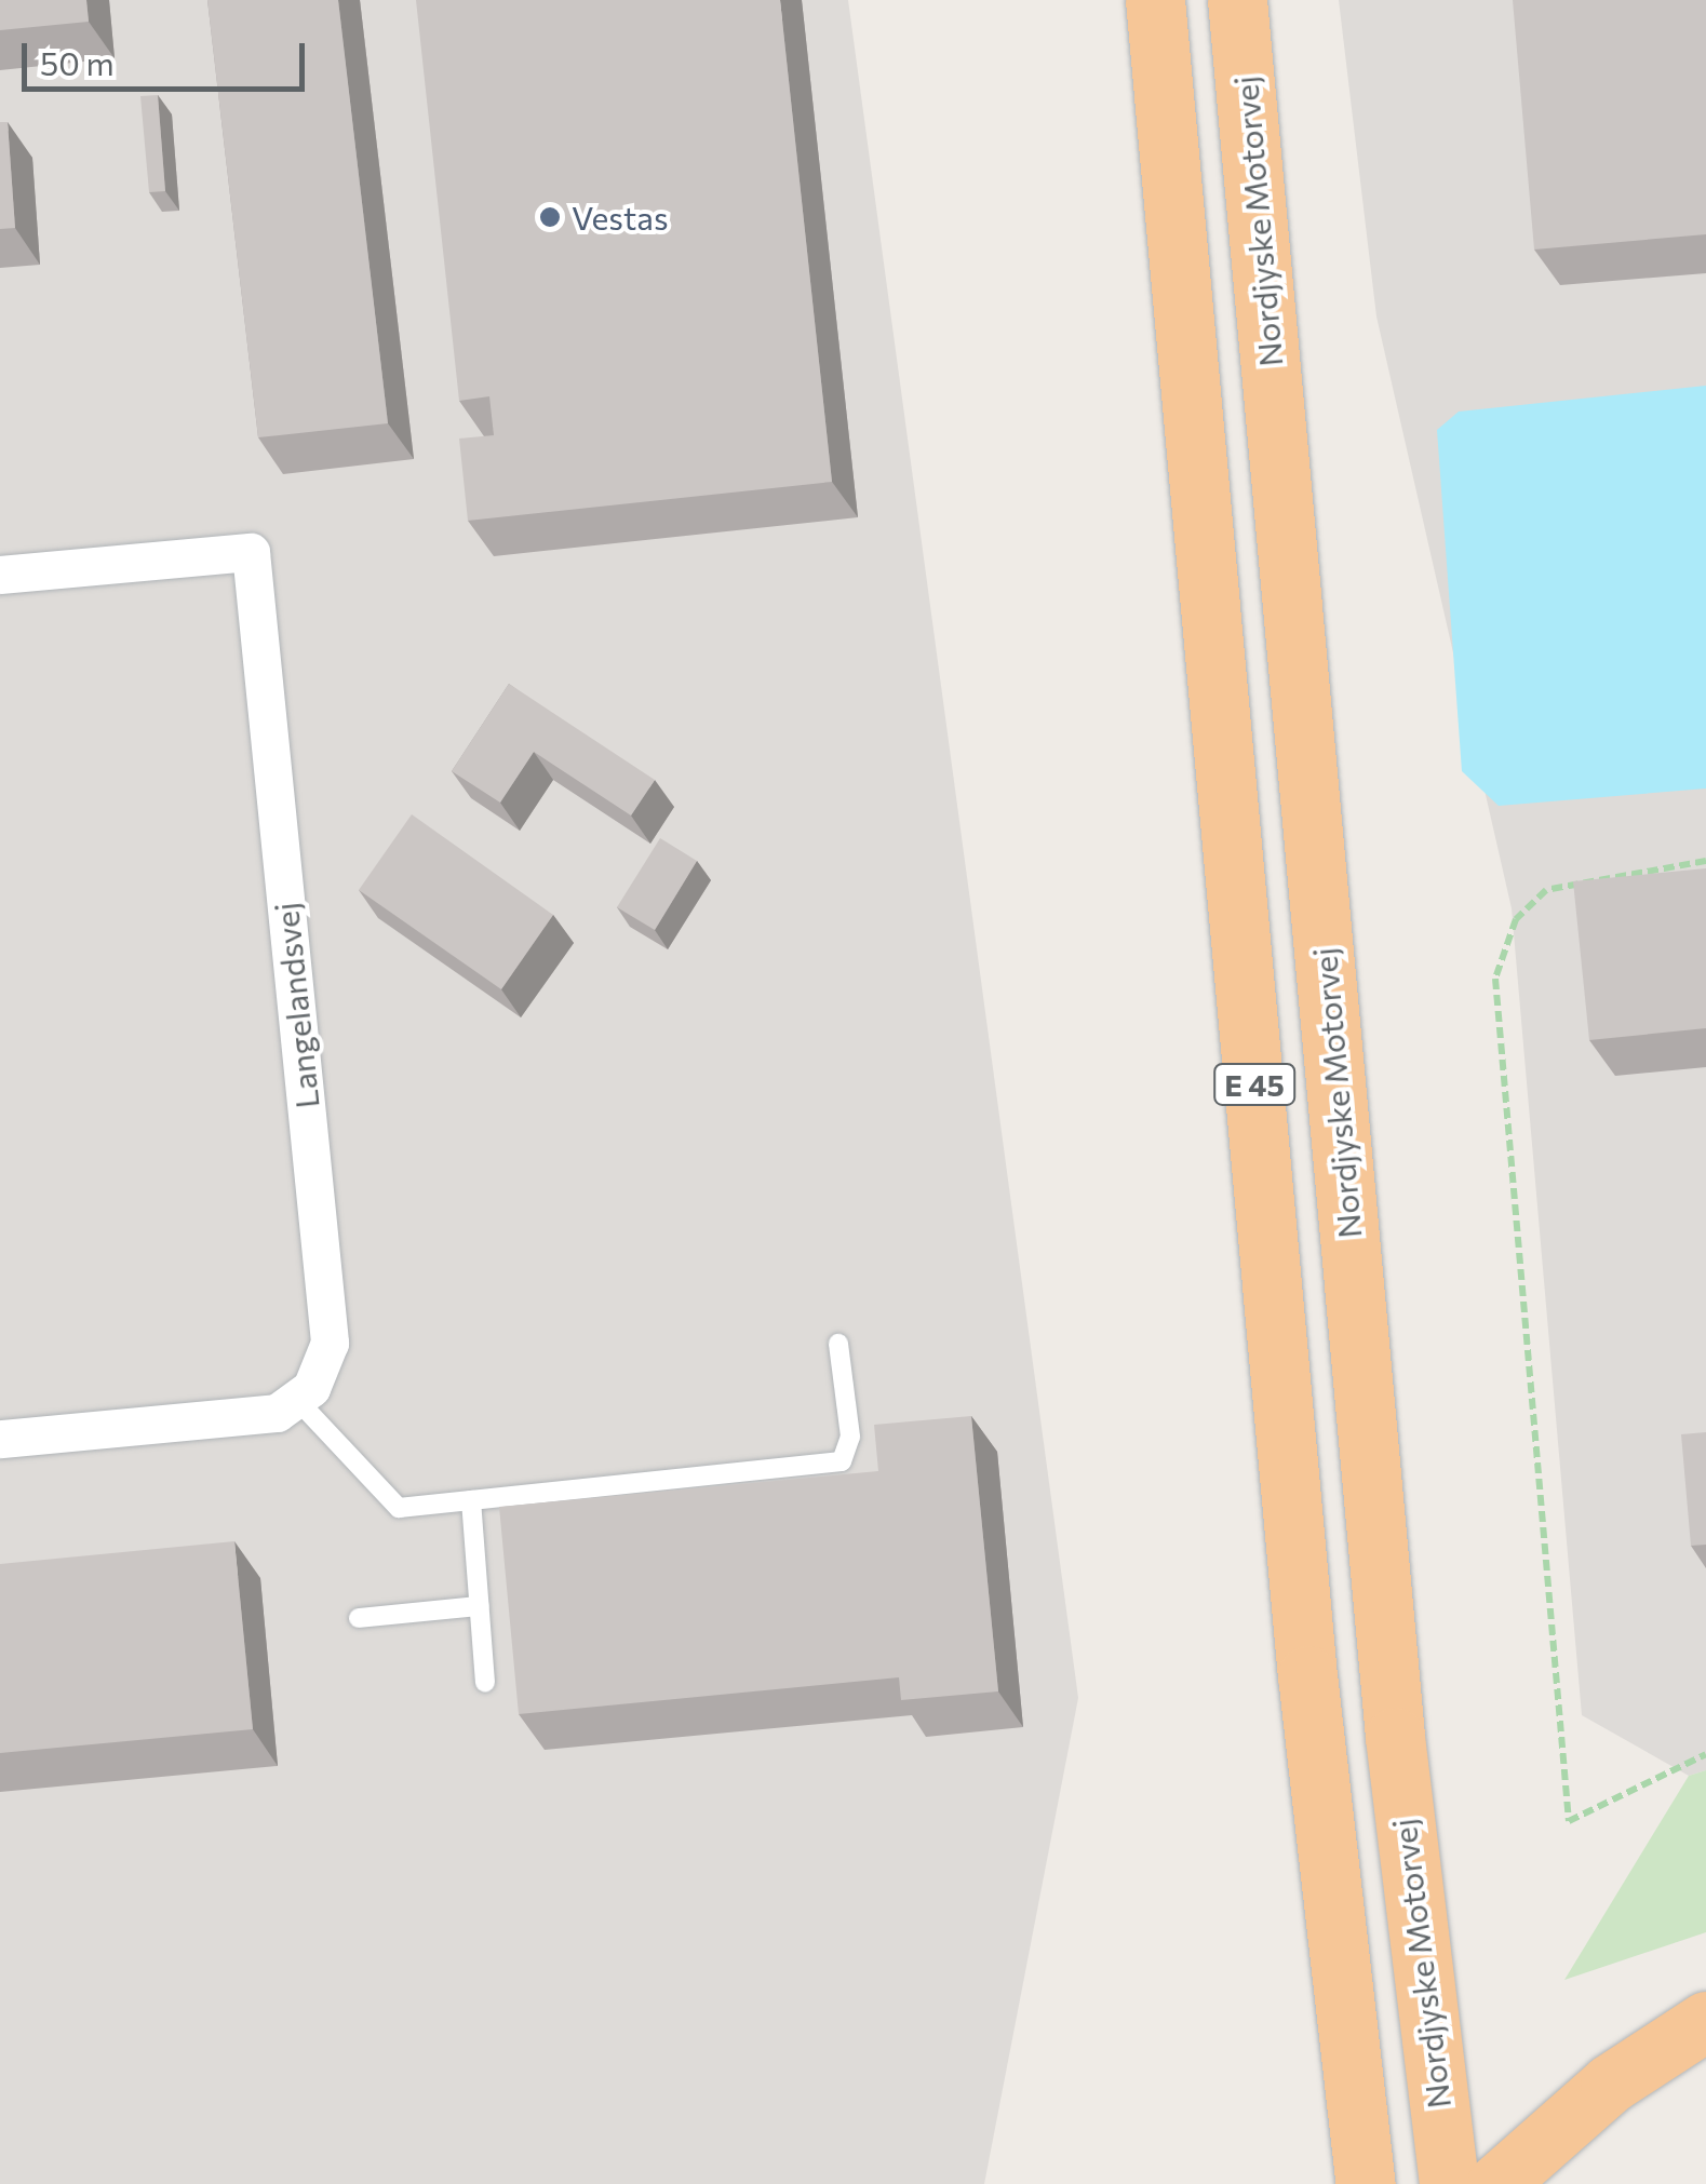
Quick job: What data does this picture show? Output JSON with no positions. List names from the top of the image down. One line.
{"streets":{"highway":["Nordjyske Motorvej","E 45"],"street":["Langelandsvej"]},"places":["Vestas"],"scale_bar":"50 m"}
